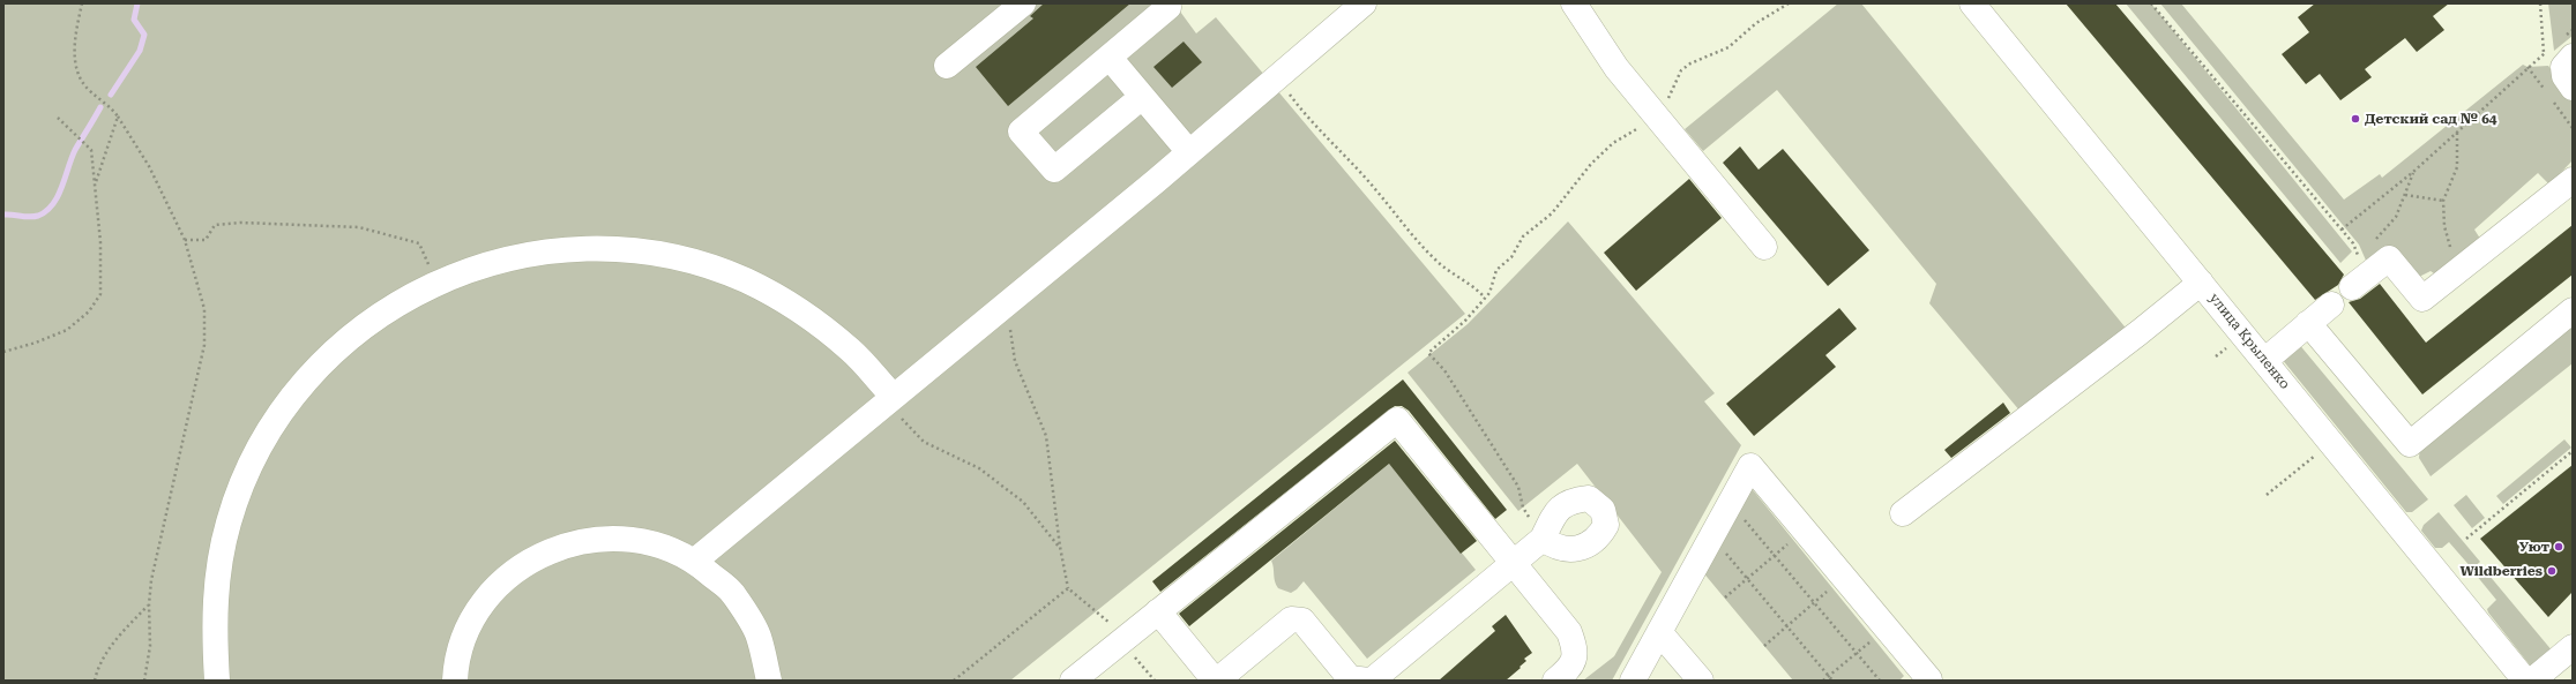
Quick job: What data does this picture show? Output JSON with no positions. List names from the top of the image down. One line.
{"streets":{"street":["улица Крыленко"]},"places":["Детский сад № 64","Уют","Wildberries"]}
